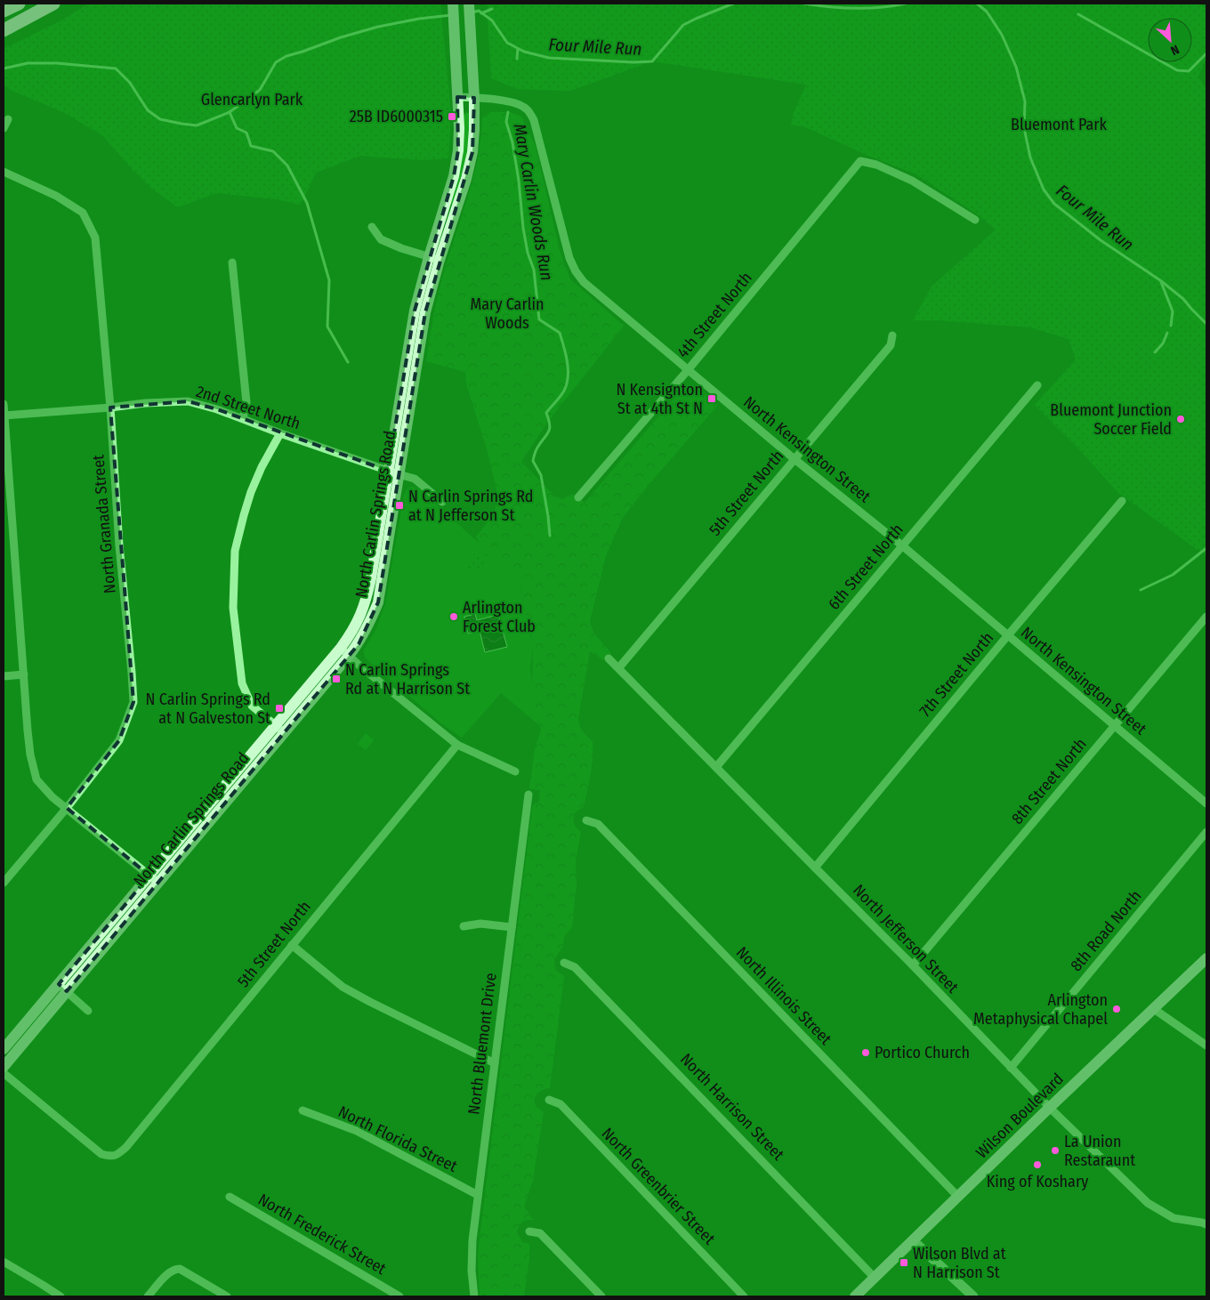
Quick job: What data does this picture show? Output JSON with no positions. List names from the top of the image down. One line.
{"streets":{"main road":["North Carlin Springs Road","Wilson Boulevard"],"street":["4th Street North","2nd Street North","North Kensington Street","5th Street North","North Granada Street","6th Street North","7th Street North","8th Street North","8th Road North","North Jefferson Street","North Illinois Street","North Bluemont Drive","North Harrison Street","North Florida Street","North Greenbrier Street","North Frederick Street"]},"crossings":[["4th Street North","North Kensington Street"],["2nd Street North","North Carlin Springs Road"],["2nd Street North","North Granada Street"],["North Kensington Street","5th Street North"],["North Kensington Street","North Carlin Springs Road"],["North Kensington Street","6th Street North"],["North Kensington Street","7th Street North"],["North Kensington Street","8th Street North"],["5th Street North","North Jefferson Street"],["6th Street North","North Jefferson Street"],["7th Street North","North Jefferson Street"],["8th Street North","North Jefferson Street"],["8th Road North","North Jefferson Street"],["North Jefferson Street","Wilson Boulevard"],["North Illinois Street","Wilson Boulevard"],["North Bluemont Drive","North Florida Street"],["North Harrison Street","Wilson Boulevard"]],"water":["Four Mile Run","Mary Carlin Woods Run"],"parks":["Glencarlyn Park","Bluemont Park","Mary Carlin Woods"],"places":{"transit":["25B ID6000315","N Kensignton St at 4th St N","N Carlin Springs Rd at N Jefferson St","N Carlin Springs Rd at N Harrison St","N Carlin Springs Rd at N Galveston St","Wilson Blvd at N Harrison St"],"other":["Bluemont Junction Soccer Field","Arlington Forest Club","Arlington Metaphysical Chapel","Portico Church","La Union Restaraunt","King of Koshary"]},"north":"bottom right"}
